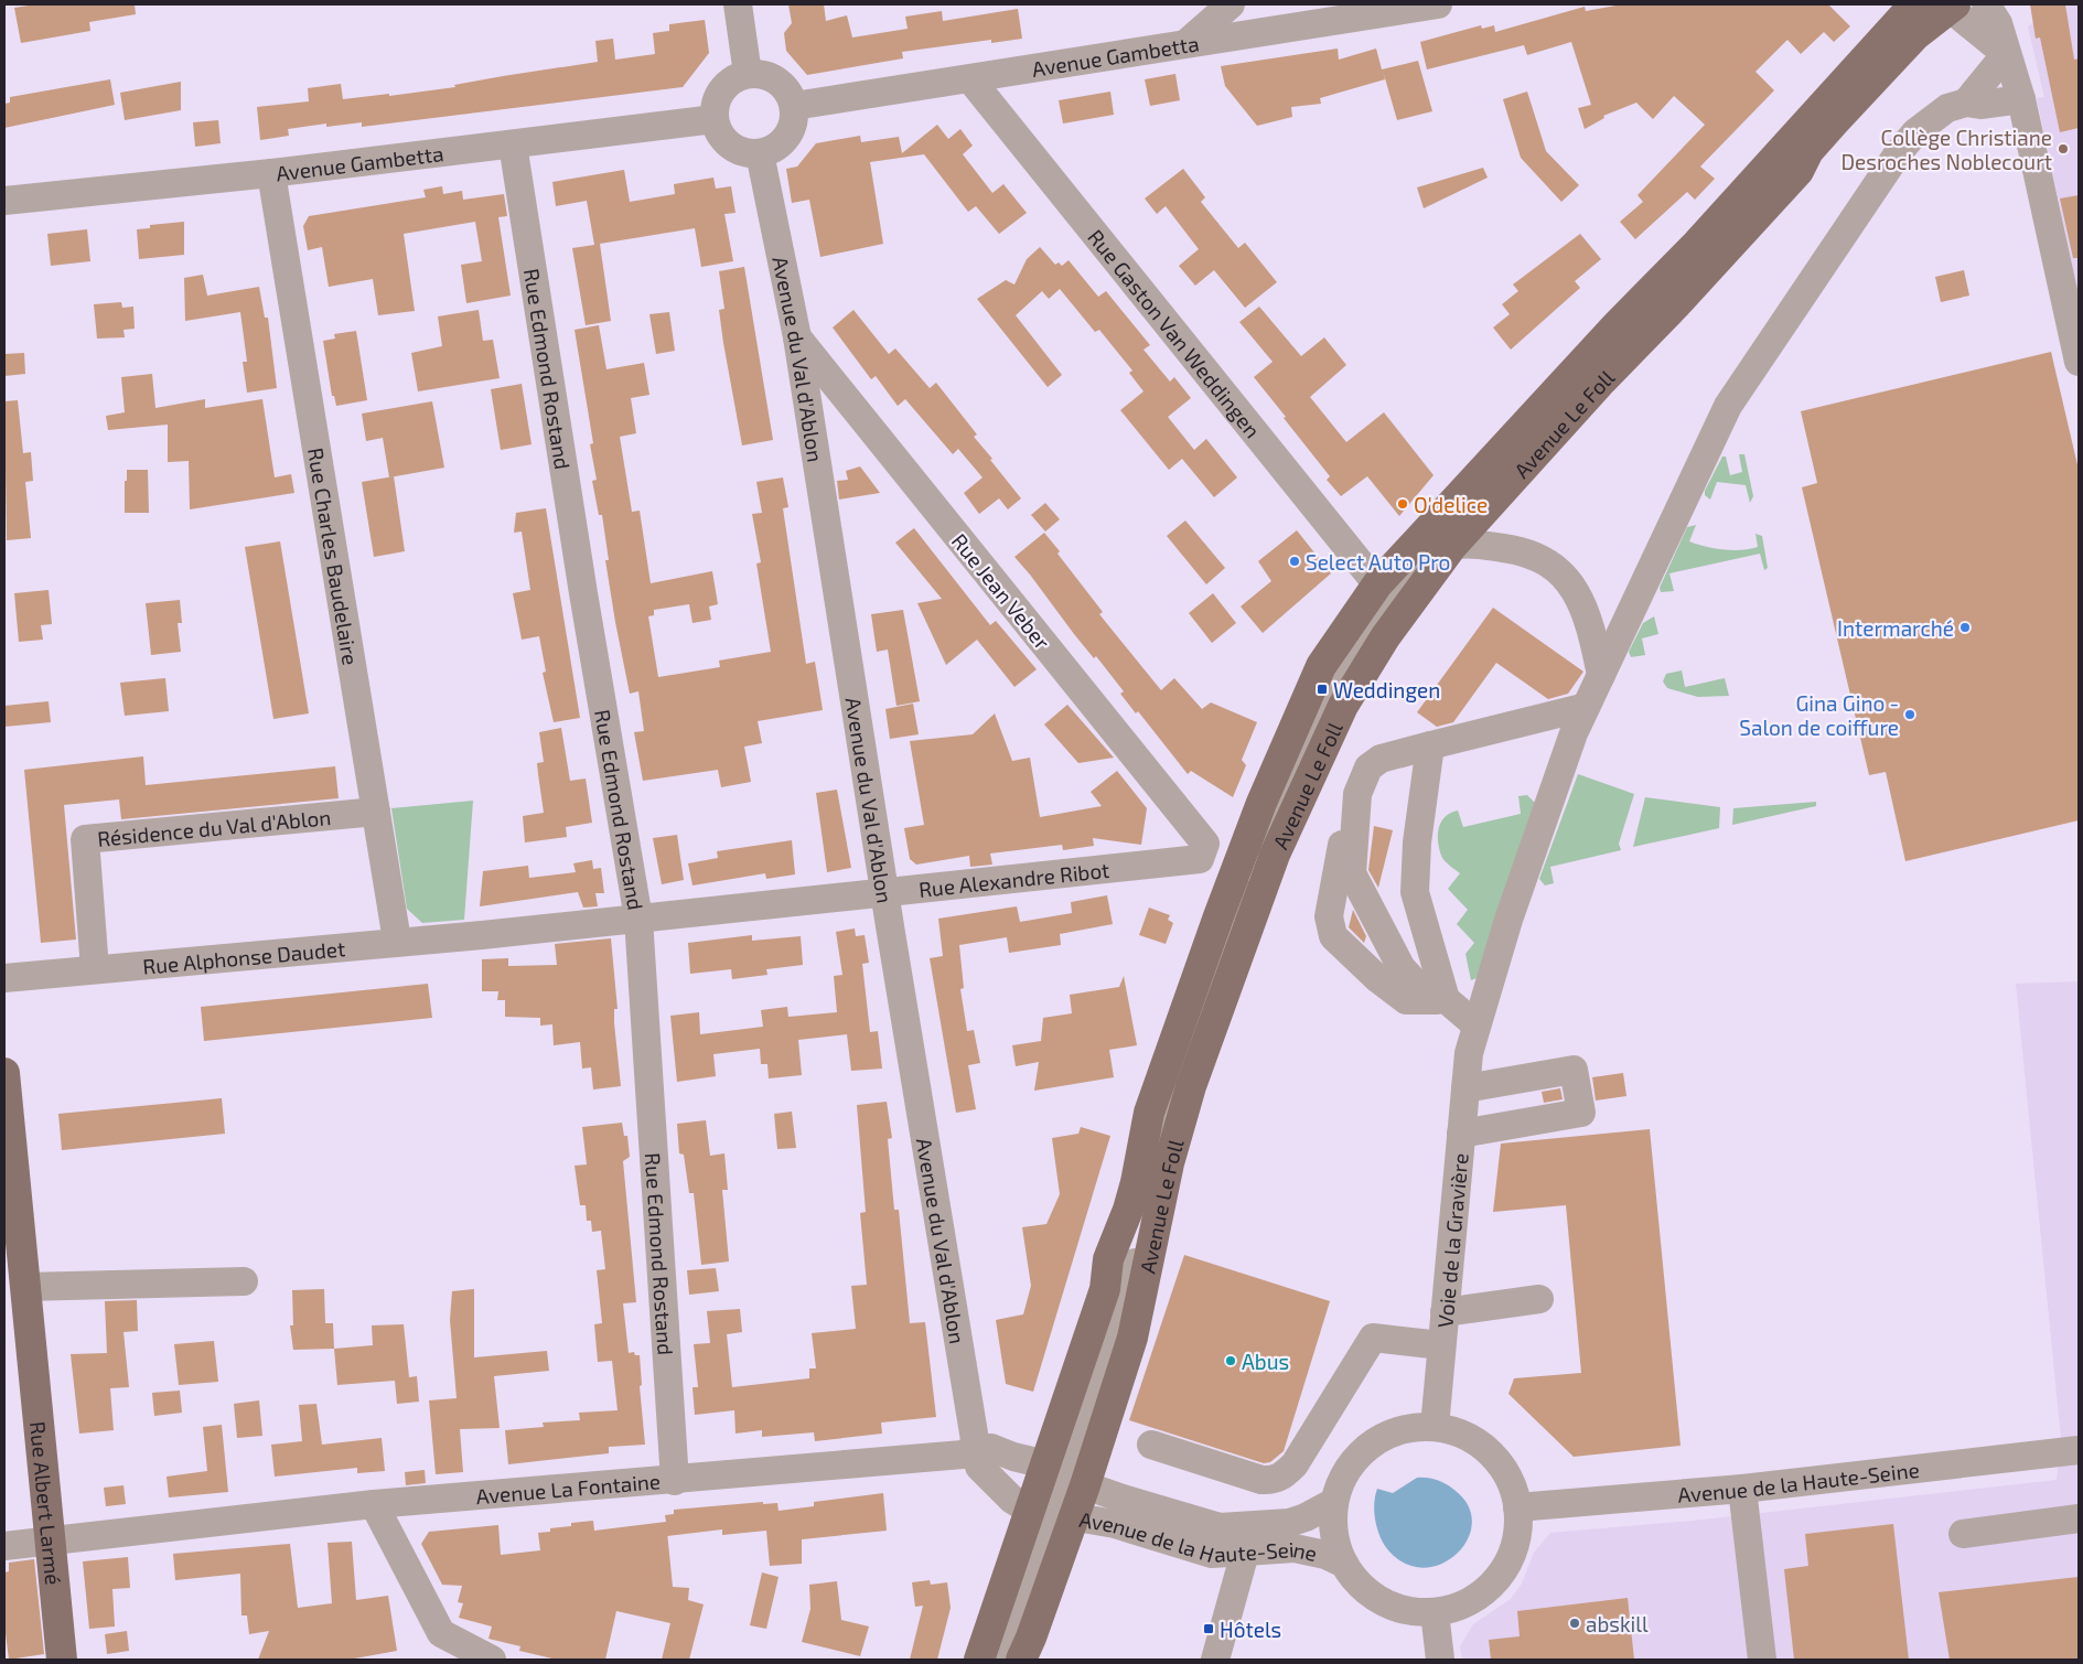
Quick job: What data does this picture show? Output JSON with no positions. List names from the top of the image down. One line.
{"streets":{"main road":["Avenue Le Foll","Rue Albert Larmé"],"street":["Avenue Gambetta","Rue Gaston Van Weddingen","Avenue du Val d'Ablon","Rue Edmond Rostand","Rue Charles Baudelaire","Rue Jean Veber","Résidence du Val d'Ablon","Rue Alexandre Ribot","Rue Alphonse Daudet","Voie de la Gravière","Avenue de la Haute-Seine","Avenue La Fontaine"]},"crossings":[["Avenue Gambetta","Rue Gaston Van Weddingen"],["Avenue Gambetta","Avenue du Val d'Ablon"],["Avenue Gambetta","Rue Edmond Rostand"],["Avenue Gambetta","Rue Charles Baudelaire"],["Rue Gaston Van Weddingen","Avenue Le Foll"],["Avenue du Val d'Ablon","Rue Jean Veber"],["Avenue du Val d'Ablon","Rue Alexandre Ribot"],["Avenue du Val d'Ablon","Avenue de la Haute-Seine"],["Avenue du Val d'Ablon","Avenue La Fontaine"],["Rue Edmond Rostand","Rue Alexandre Ribot"],["Rue Edmond Rostand","Avenue La Fontaine"],["Avenue Le Foll","Avenue de la Haute-Seine"],["Rue Charles Baudelaire","Résidence du Val d'Ablon"],["Rue Charles Baudelaire","Rue Alphonse Daudet"],["Rue Jean Veber","Rue Alexandre Ribot"],["Résidence du Val d'Ablon","Rue Alphonse Daudet"],["Rue Alexandre Ribot","Rue Alphonse Daudet"],["Voie de la Gravière","Avenue de la Haute-Seine"],["Avenue de la Haute-Seine","Avenue La Fontaine"],["Avenue La Fontaine","Rue Albert Larmé"]],"places":{"other":["Collège Christiane Desroches Noblecourt","O'delice","Select Auto Pro","Intermarché","Gina Gino - Salon de coiffure","Abus","abskill"],"transit":["Weddingen","Hôtels"]}}
